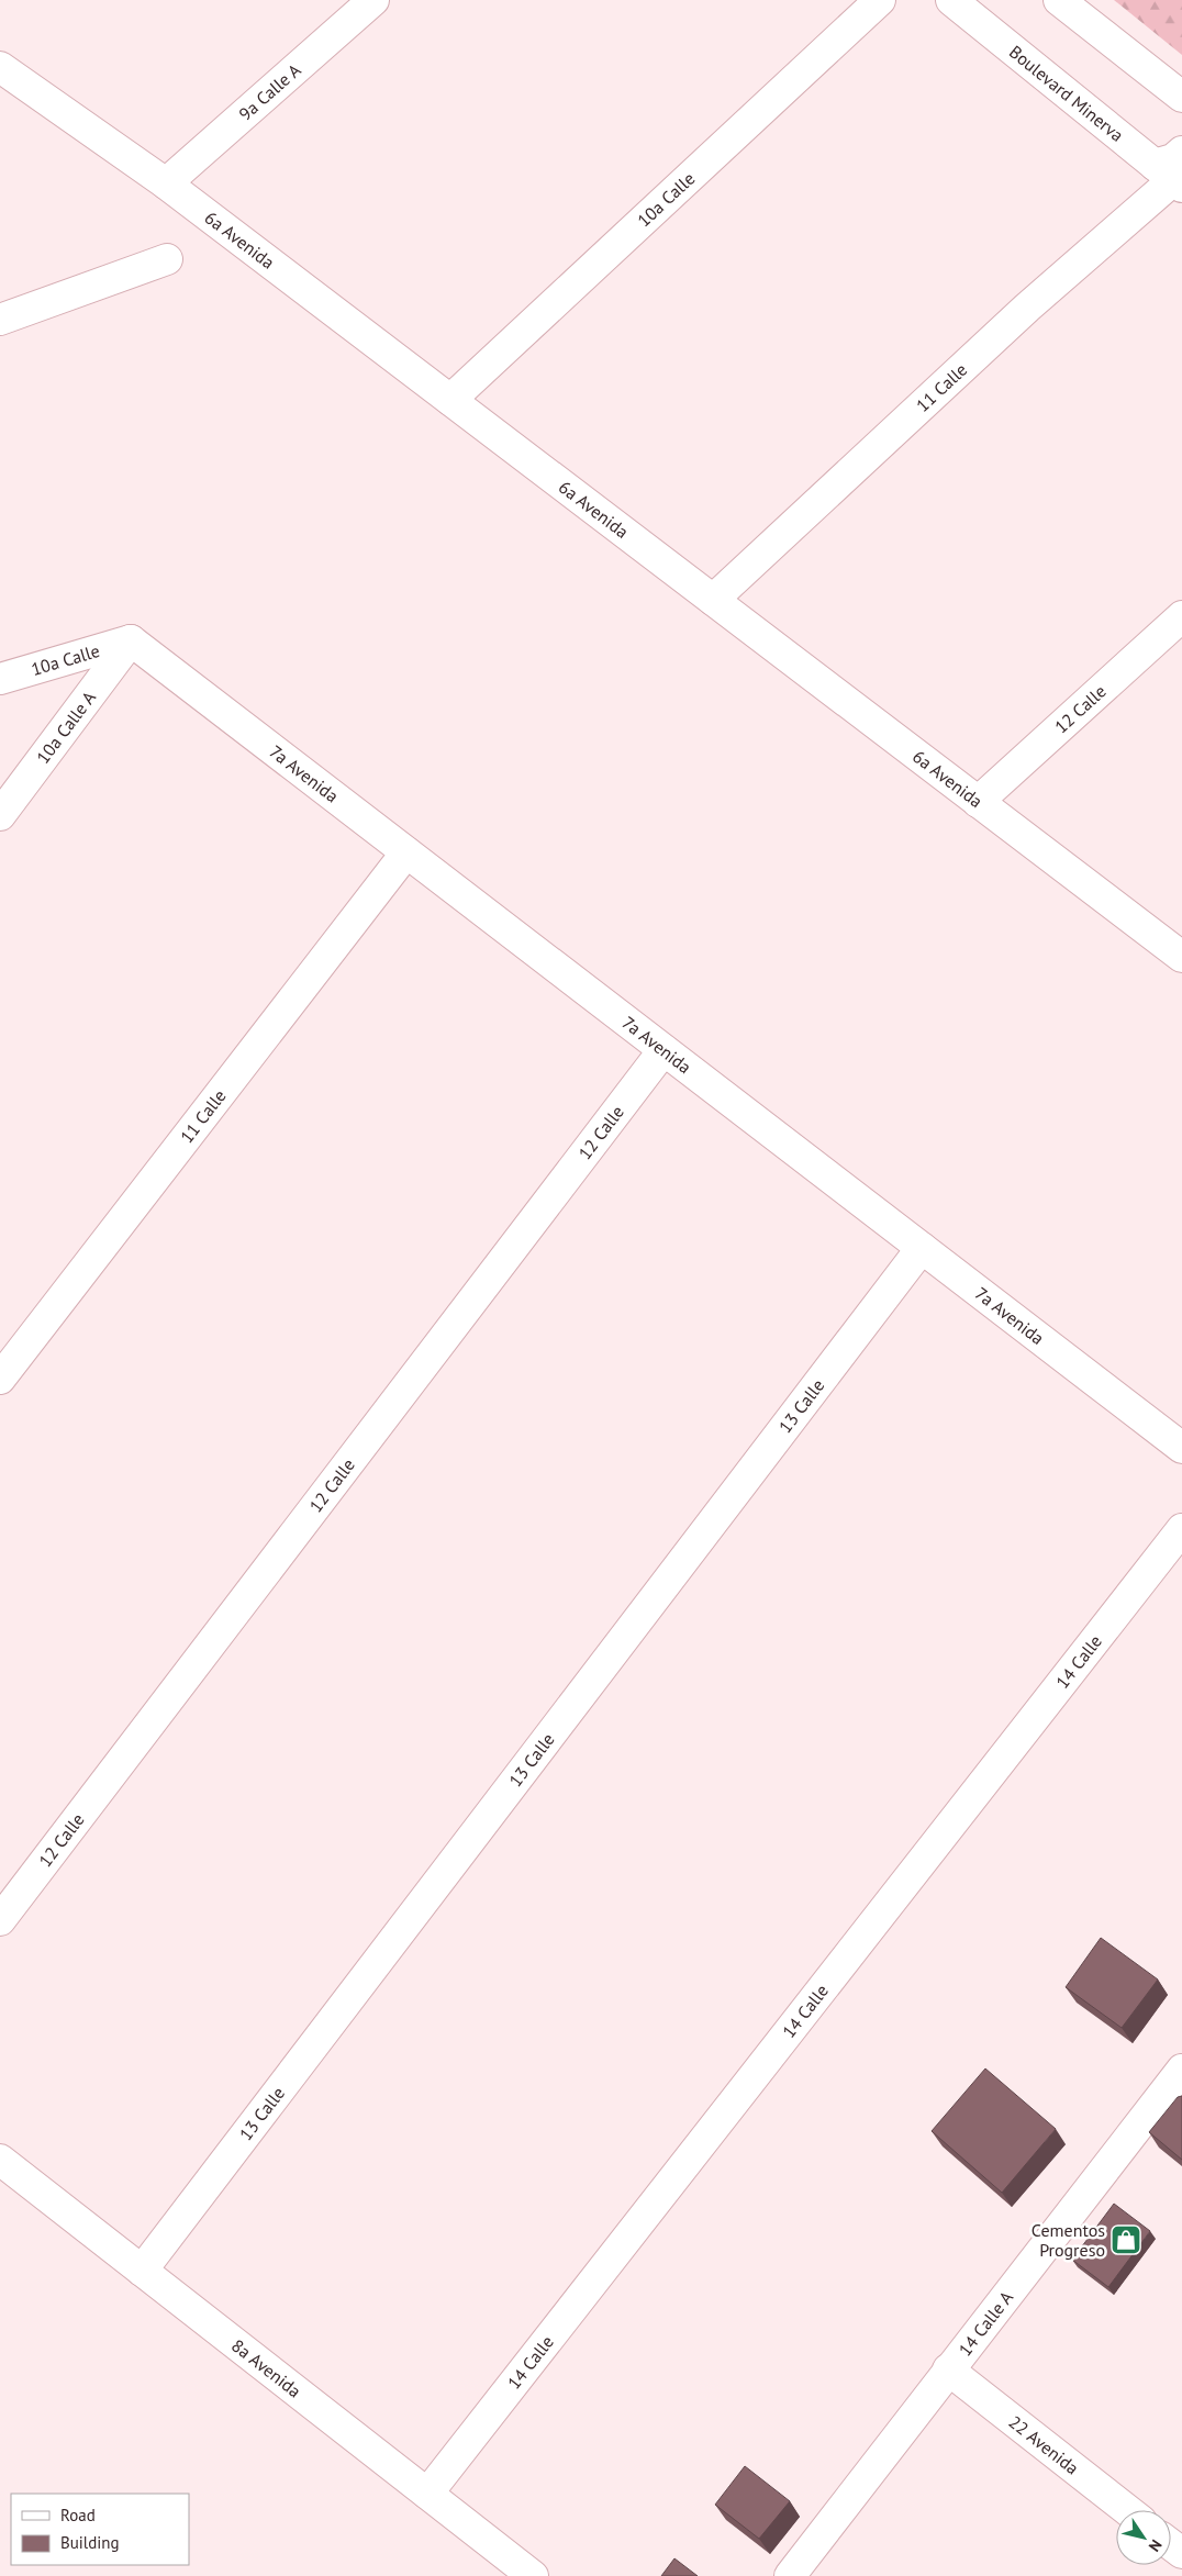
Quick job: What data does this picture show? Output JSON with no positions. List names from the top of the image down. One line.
{"streets":{"street":["9a Calle A","Boulevard Minerva","10a Calle","6a Avenida","11 Calle","12 Calle","10a Calle A","7a Avenida","13 Calle","14 Calle","14 Calle A","8a Avenida","22 Avenida"]},"crossings":[["9a Calle A","6a Avenida"],["Boulevard Minerva","11 Calle"],["10a Calle","6a Avenida"],["10a Calle","10a Calle A"],["10a Calle","7a Avenida"],["6a Avenida","11 Calle"],["6a Avenida","12 Calle"],["11 Calle","7a Avenida"],["12 Calle","7a Avenida"],["10a Calle A","7a Avenida"],["7a Avenida","13 Calle"],["13 Calle","8a Avenida"],["14 Calle","8a Avenida"],["14 Calle A","22 Avenida"]],"places":{"shop":["Cementos Progreso"]},"legend":["Road","Building"],"north":"bottom right"}
